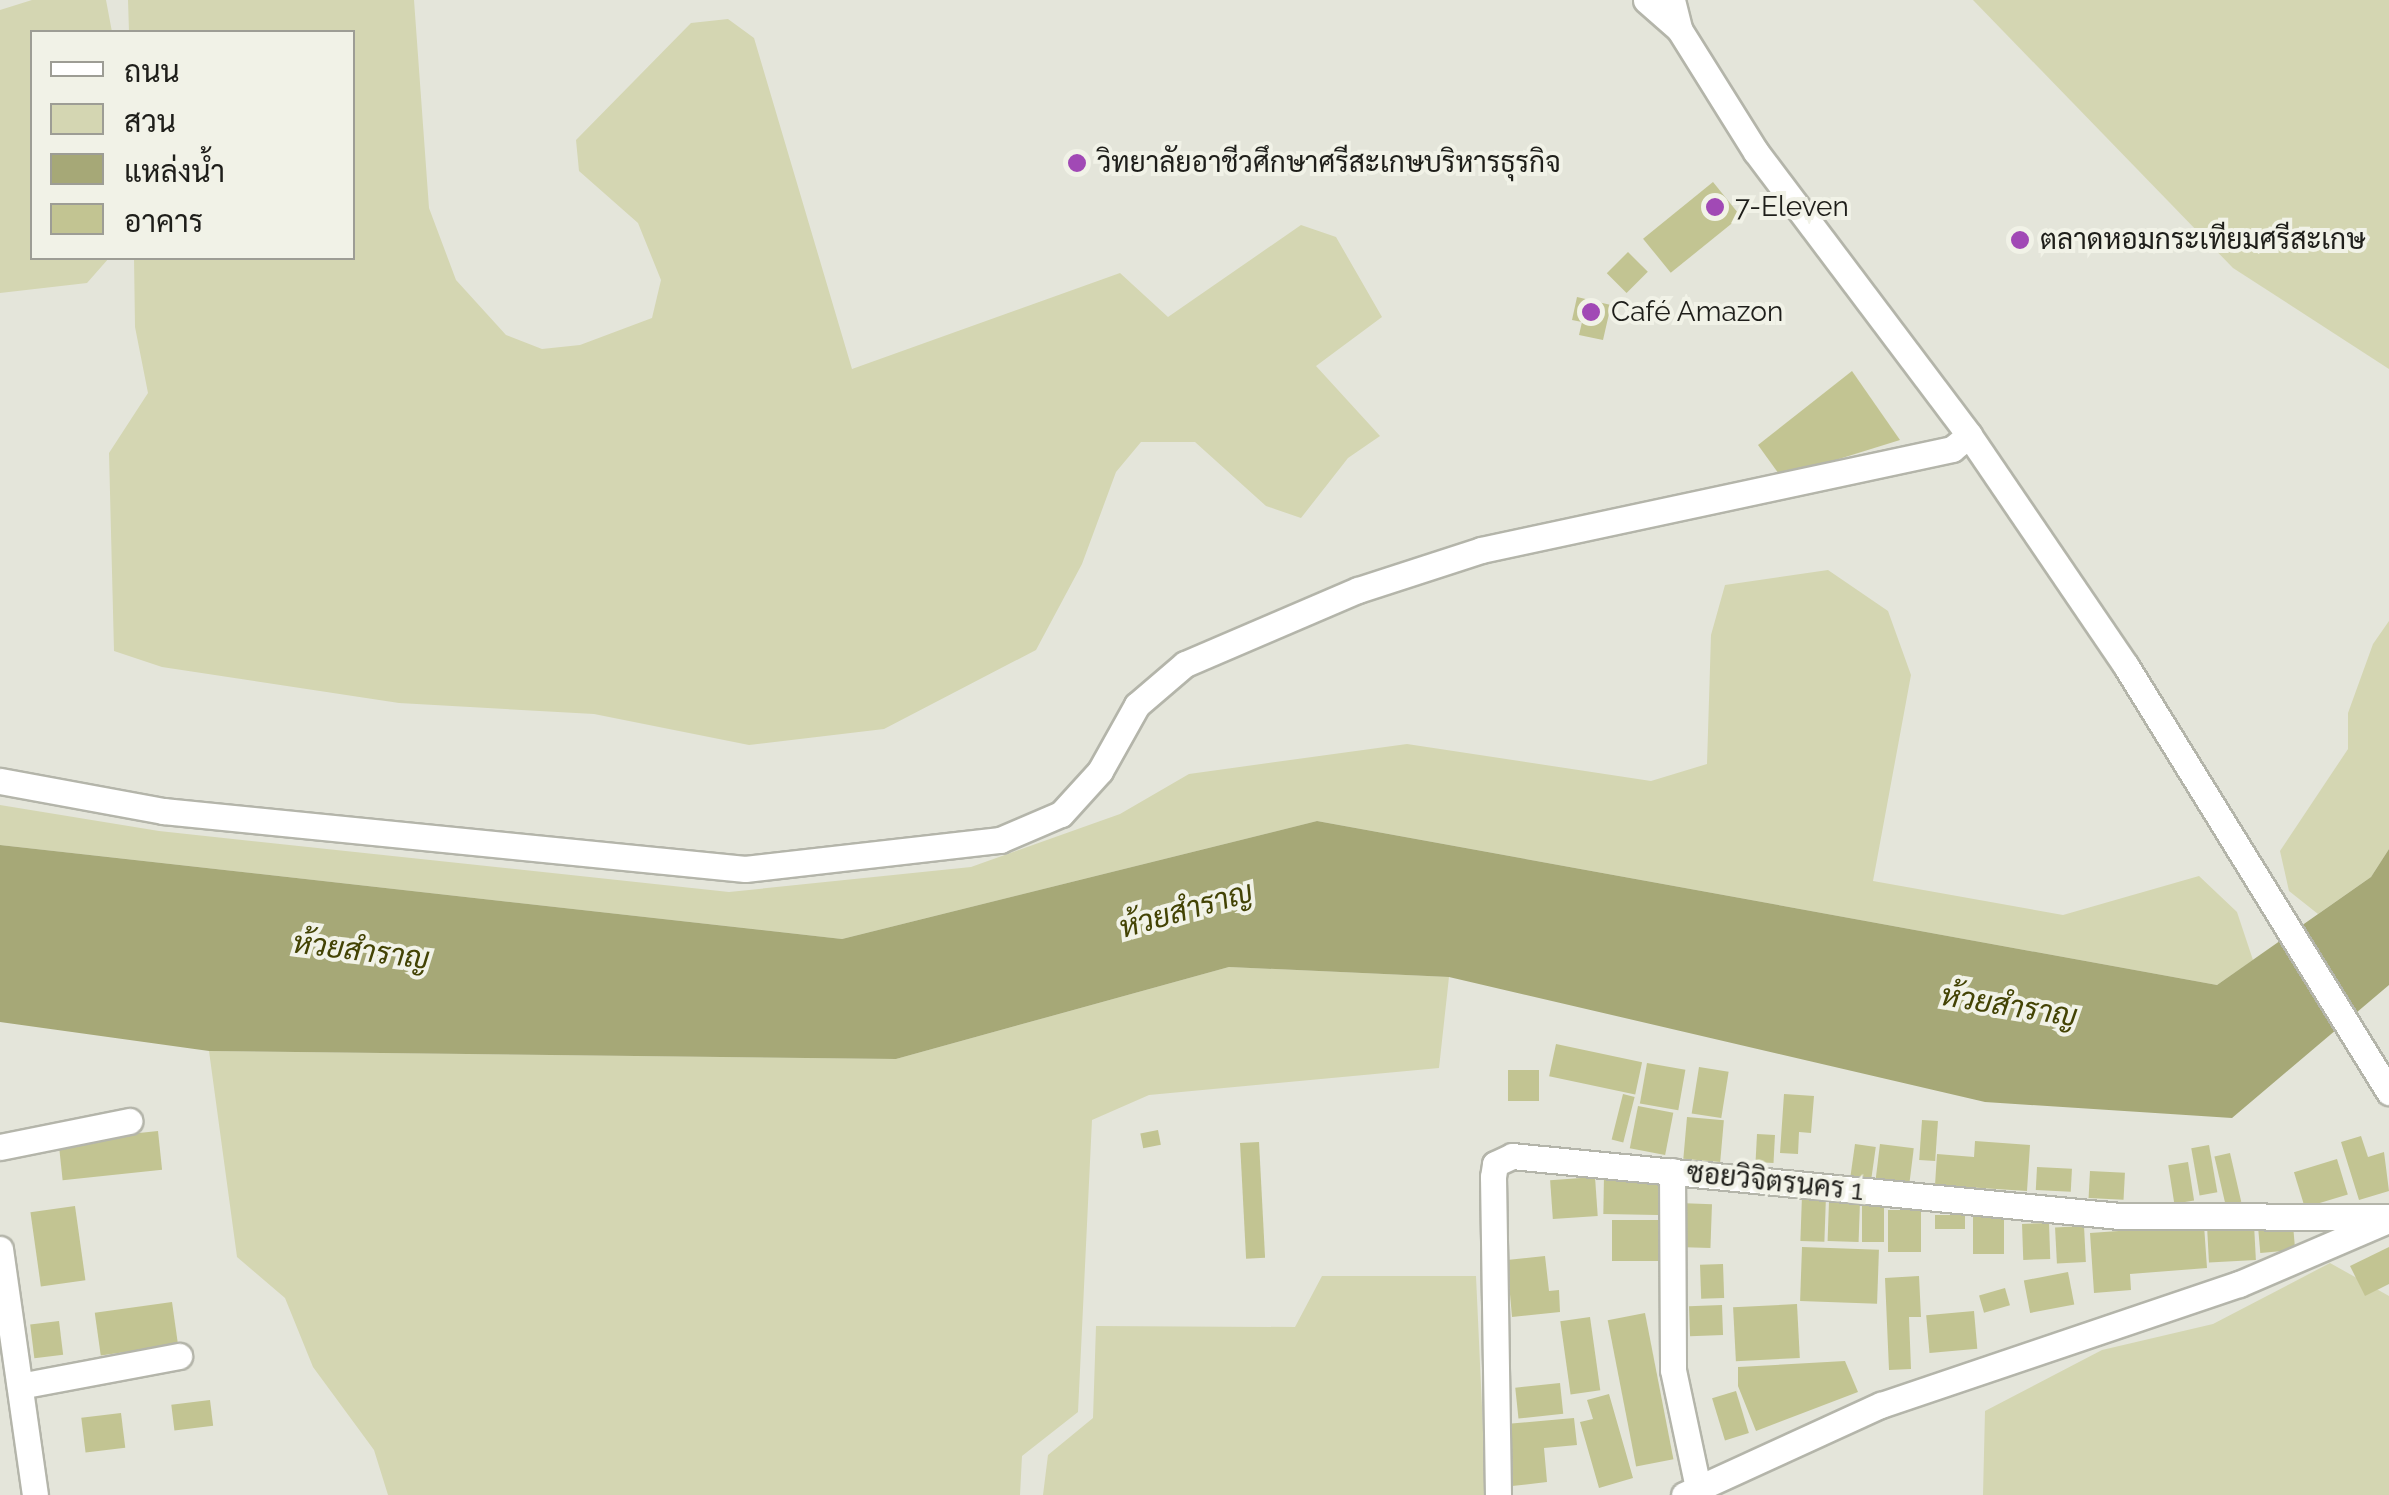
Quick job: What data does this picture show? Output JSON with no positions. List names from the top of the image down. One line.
{"streets":{"street":["ซอยวิจิตรนคร 1"]},"water":["ห้วยสำราญ"],"places":["วิทยาลัยอาชีวศึกษาศรีสะเกษบริหารธุรกิจ","7-Eleven","ตลาดหอมกระเทียมศรีสะเกษ","Café Amazon"],"legend":["ถนน","สวน","แหล่งน้ำ","อาคาร"]}
